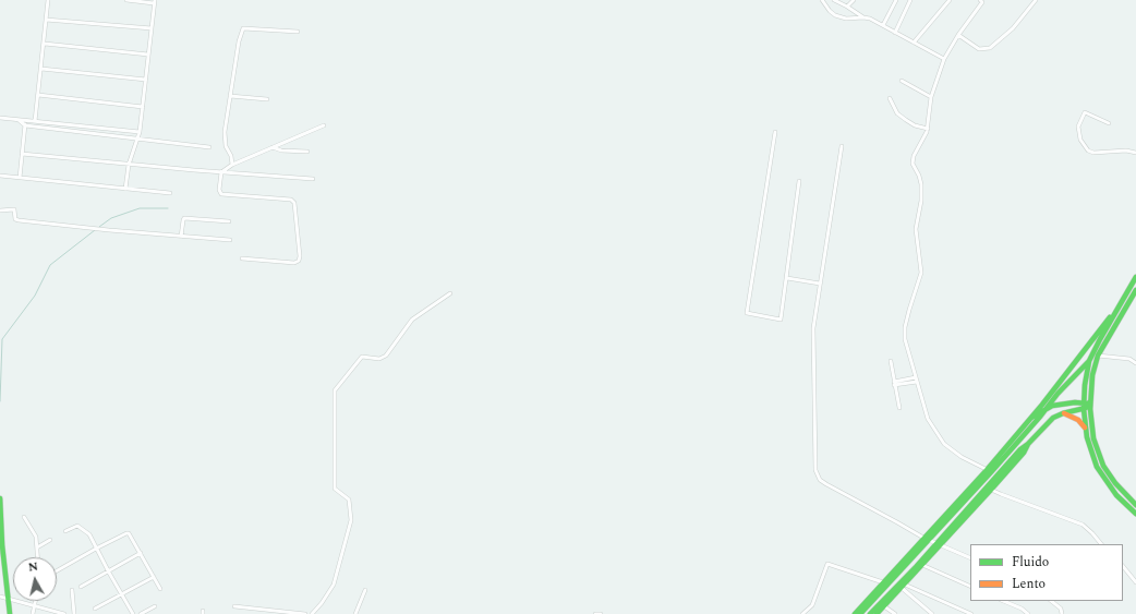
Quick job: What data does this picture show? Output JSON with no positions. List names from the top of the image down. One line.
{"legend":["Fluido","Lento"],"north":"top"}
